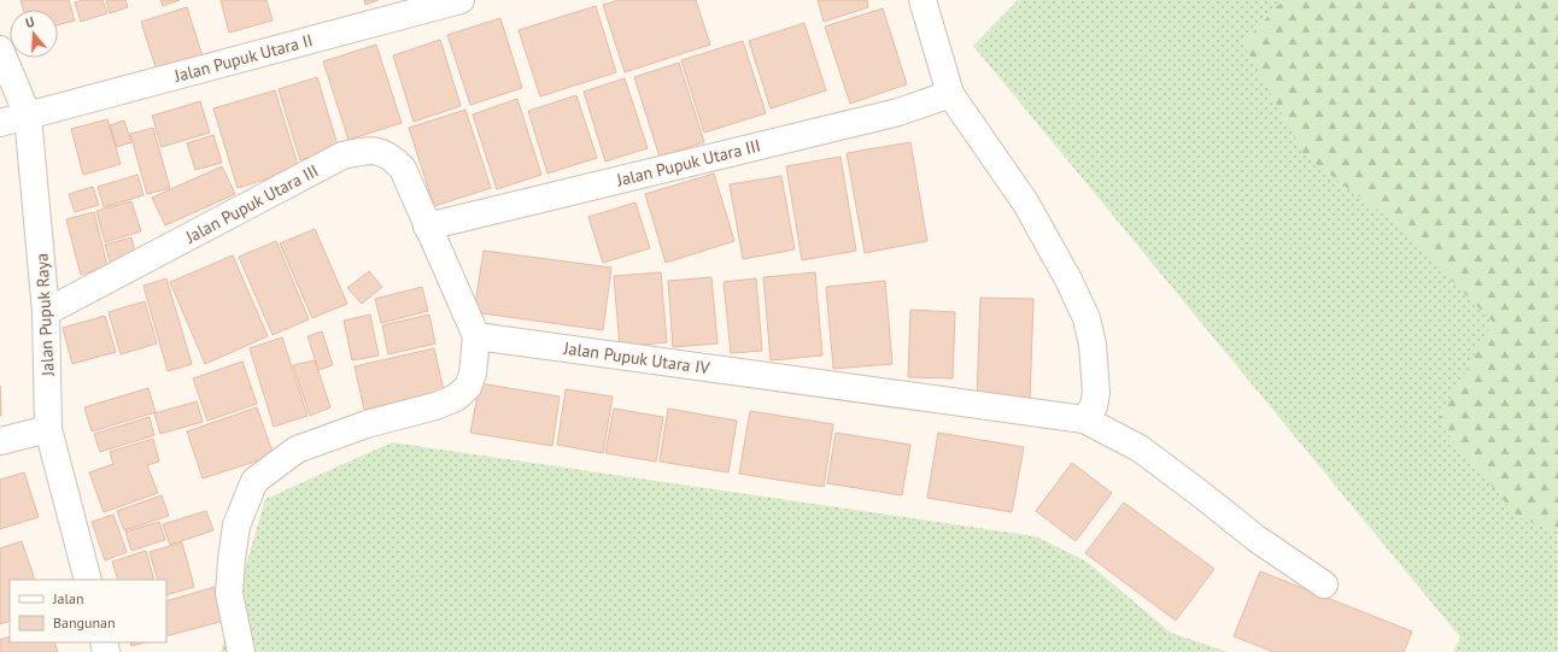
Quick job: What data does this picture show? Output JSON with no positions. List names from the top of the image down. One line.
{"streets":{"street":["Jalan Pupuk Utara II","Jalan Pupuk Utara III","Jalan Pupuk Raya","Jalan Pupuk Utara IV"]},"crossings":[["Jalan Pupuk Utara II","Jalan Pupuk Raya"],["Jalan Pupuk Utara III","Jalan Pupuk Raya"],["Jalan Pupuk Utara III","Jalan Pupuk Utara IV"]],"legend":["Jalan","Bangunan"],"north":"top"}
